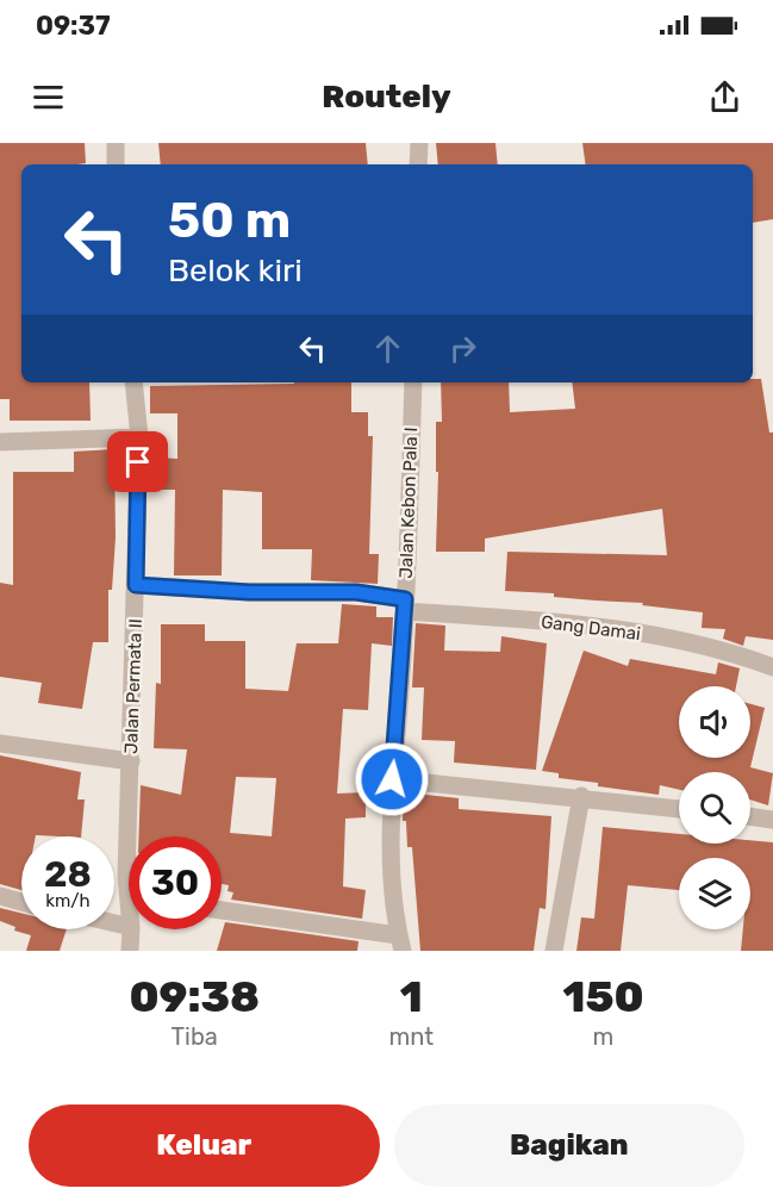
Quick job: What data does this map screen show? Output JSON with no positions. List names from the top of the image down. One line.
{"streets":{"street":["Jalan Kebon Pala I","Gang Damai","Jalan Permata II"]},"crossings":[["Jalan Kebon Pala I","Gang Damai"],["Gang Damai","Jalan Permata II"]],"page":{"status":"09:37","header":"Routely","turn":["50 m","Belok kiri"],"speed":"28 km/h","limit":"30","eta":["09:38","Tiba","1","mnt","150","m"],"buttons":["Keluar","Bagikan"]}}
